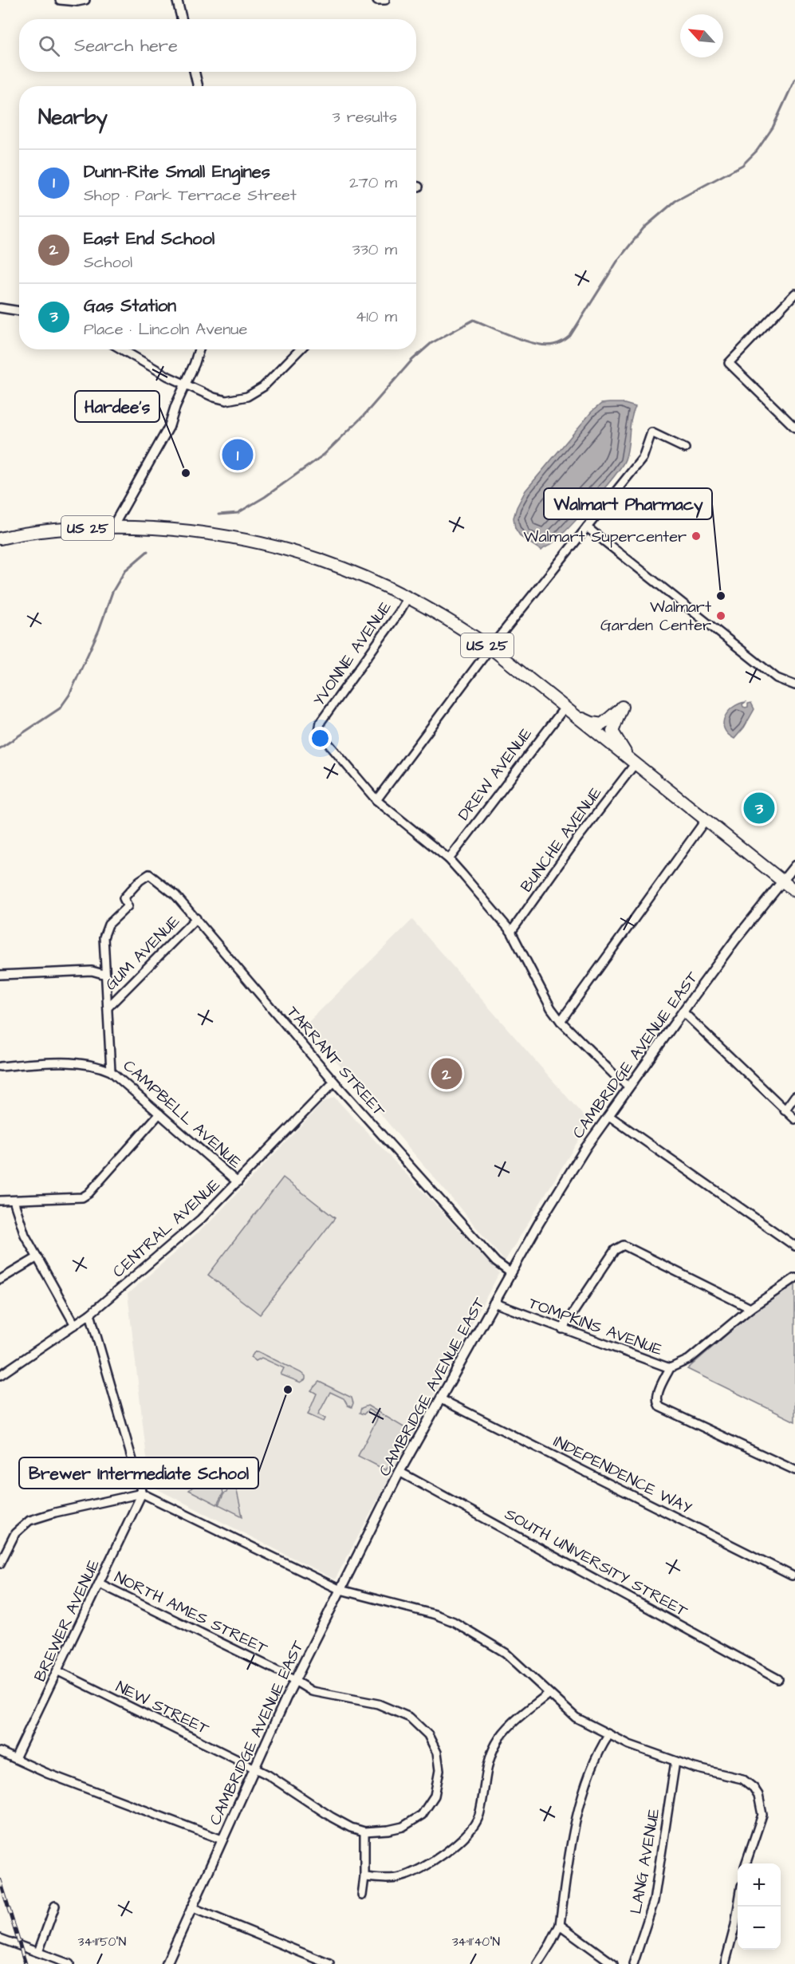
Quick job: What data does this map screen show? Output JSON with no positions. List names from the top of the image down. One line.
{"streets":{"highway":["US 25"],"main road":["CAMBRIDGE AVENUE EAST"],"street":["YVONNE AVENUE","DREW AVENUE","BUNCHE AVENUE","GUM AVENUE","TARRANT STREET","CAMPBELL AVENUE","CENTRAL AVENUE","TOMPKINS AVENUE","INDEPENDENCE WAY","SOUTH UNIVERSITY STREET","NORTH AMES STREET","BREWER AVENUE","NEW STREET","LANG AVENUE"]},"crossings":[["US 25","YVONNE AVENUE"],["US 25","DREW AVENUE"],["US 25","BUNCHE AVENUE"],["US 25","CAMBRIDGE AVENUE EAST"],["GUM AVENUE","TARRANT STREET"],["GUM AVENUE","CAMPBELL AVENUE"],["CAMBRIDGE AVENUE EAST","TARRANT STREET"],["CAMBRIDGE AVENUE EAST","TOMPKINS AVENUE"],["CAMBRIDGE AVENUE EAST","INDEPENDENCE WAY"],["CAMBRIDGE AVENUE EAST","SOUTH UNIVERSITY STREET"],["CAMBRIDGE AVENUE EAST","NORTH AMES STREET"],["CAMBRIDGE AVENUE EAST","NEW STREET"],["TARRANT STREET","CAMPBELL AVENUE"],["TARRANT STREET","CENTRAL AVENUE"],["CAMPBELL AVENUE","CENTRAL AVENUE"],["NORTH AMES STREET","BREWER AVENUE"],["NORTH AMES STREET","NEW STREET"],["BREWER AVENUE","NEW STREET"]],"places":["Hardee's","Walmart Supercenter","Walmart Pharmacy","Walmart Garden Center","Brewer Intermediate School"],"north":"top left","page":{"search":"Search here","heading":["Nearby","3 results"],"list":[{"mark":"1","name":"Dunn-Rite Small Engines","note":"Shop · Park Terrace Street","value":"270 m"},{"mark":"2","name":"East End School","note":"School","value":"330 m"},{"mark":"3","name":"Gas Station","note":"Place · Lincoln Avenue","value":"410 m"}],"pins":["1","3","2"],"map_buttons":["+","−"]},"coordinates":["34°11'50\"N","34°11'40\"N"]}
